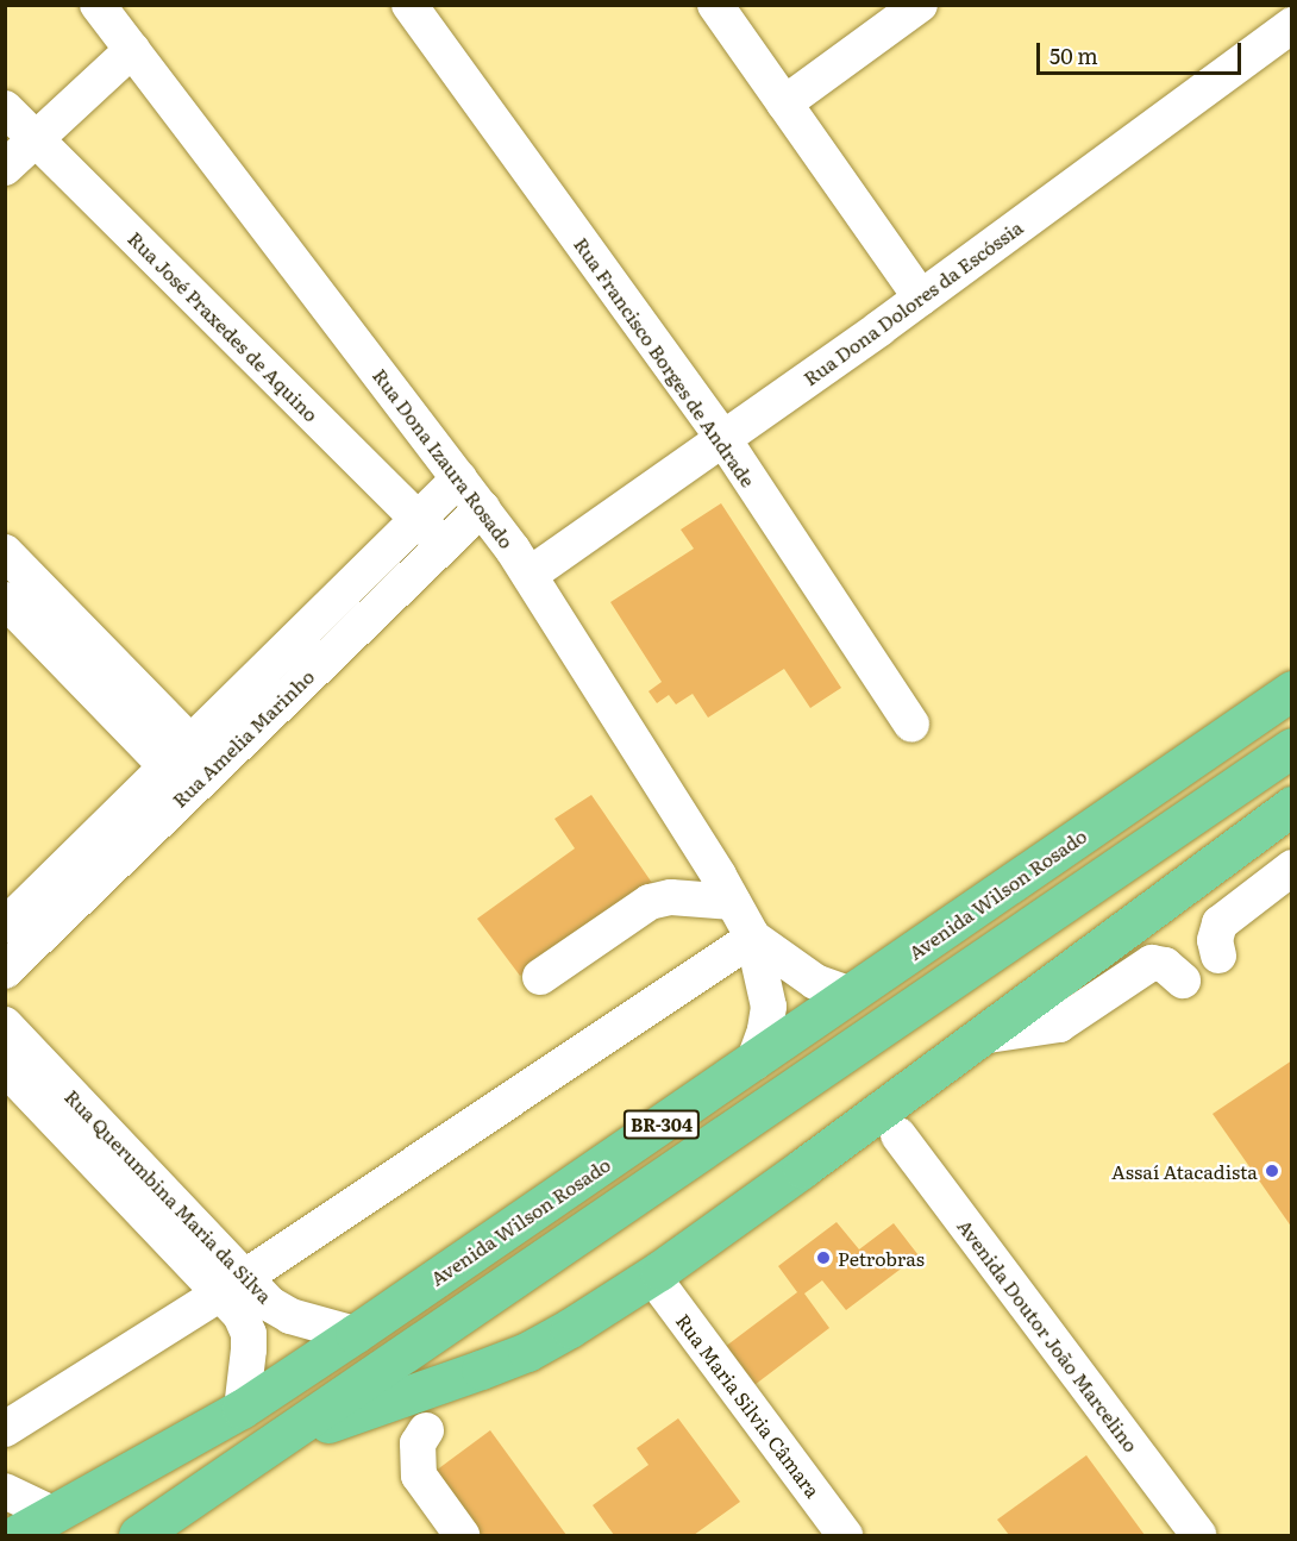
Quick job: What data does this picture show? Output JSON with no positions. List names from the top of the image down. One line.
{"streets":{"highway":["Avenida Wilson Rosado","BR-304"],"street":["Rua Dona Dolores da Escóssia","Rua José Praxedes de Aquino","Rua Francisco Borges de Andrade","Rua Dona Izaura Rosado","Rua Amelia Marinho","Rua Querumbina Maria da Silva","Avenida Doutor João Marcelino","Rua Maria Silvia Câmara"]},"crossings":[["Rua Dona Dolores da Escóssia","Rua Francisco Borges de Andrade"],["Rua Dona Dolores da Escóssia","Rua Dona Izaura Rosado"],["Rua José Praxedes de Aquino","Rua Amelia Marinho"],["Rua Dona Izaura Rosado","Rua Amelia Marinho"],["Rua Dona Izaura Rosado","Avenida Wilson Rosado"],["Avenida Wilson Rosado","Rua Querumbina Maria da Silva"]],"places":["Assaí Atacadista","Petrobras"],"scale_bar":"50 m"}
